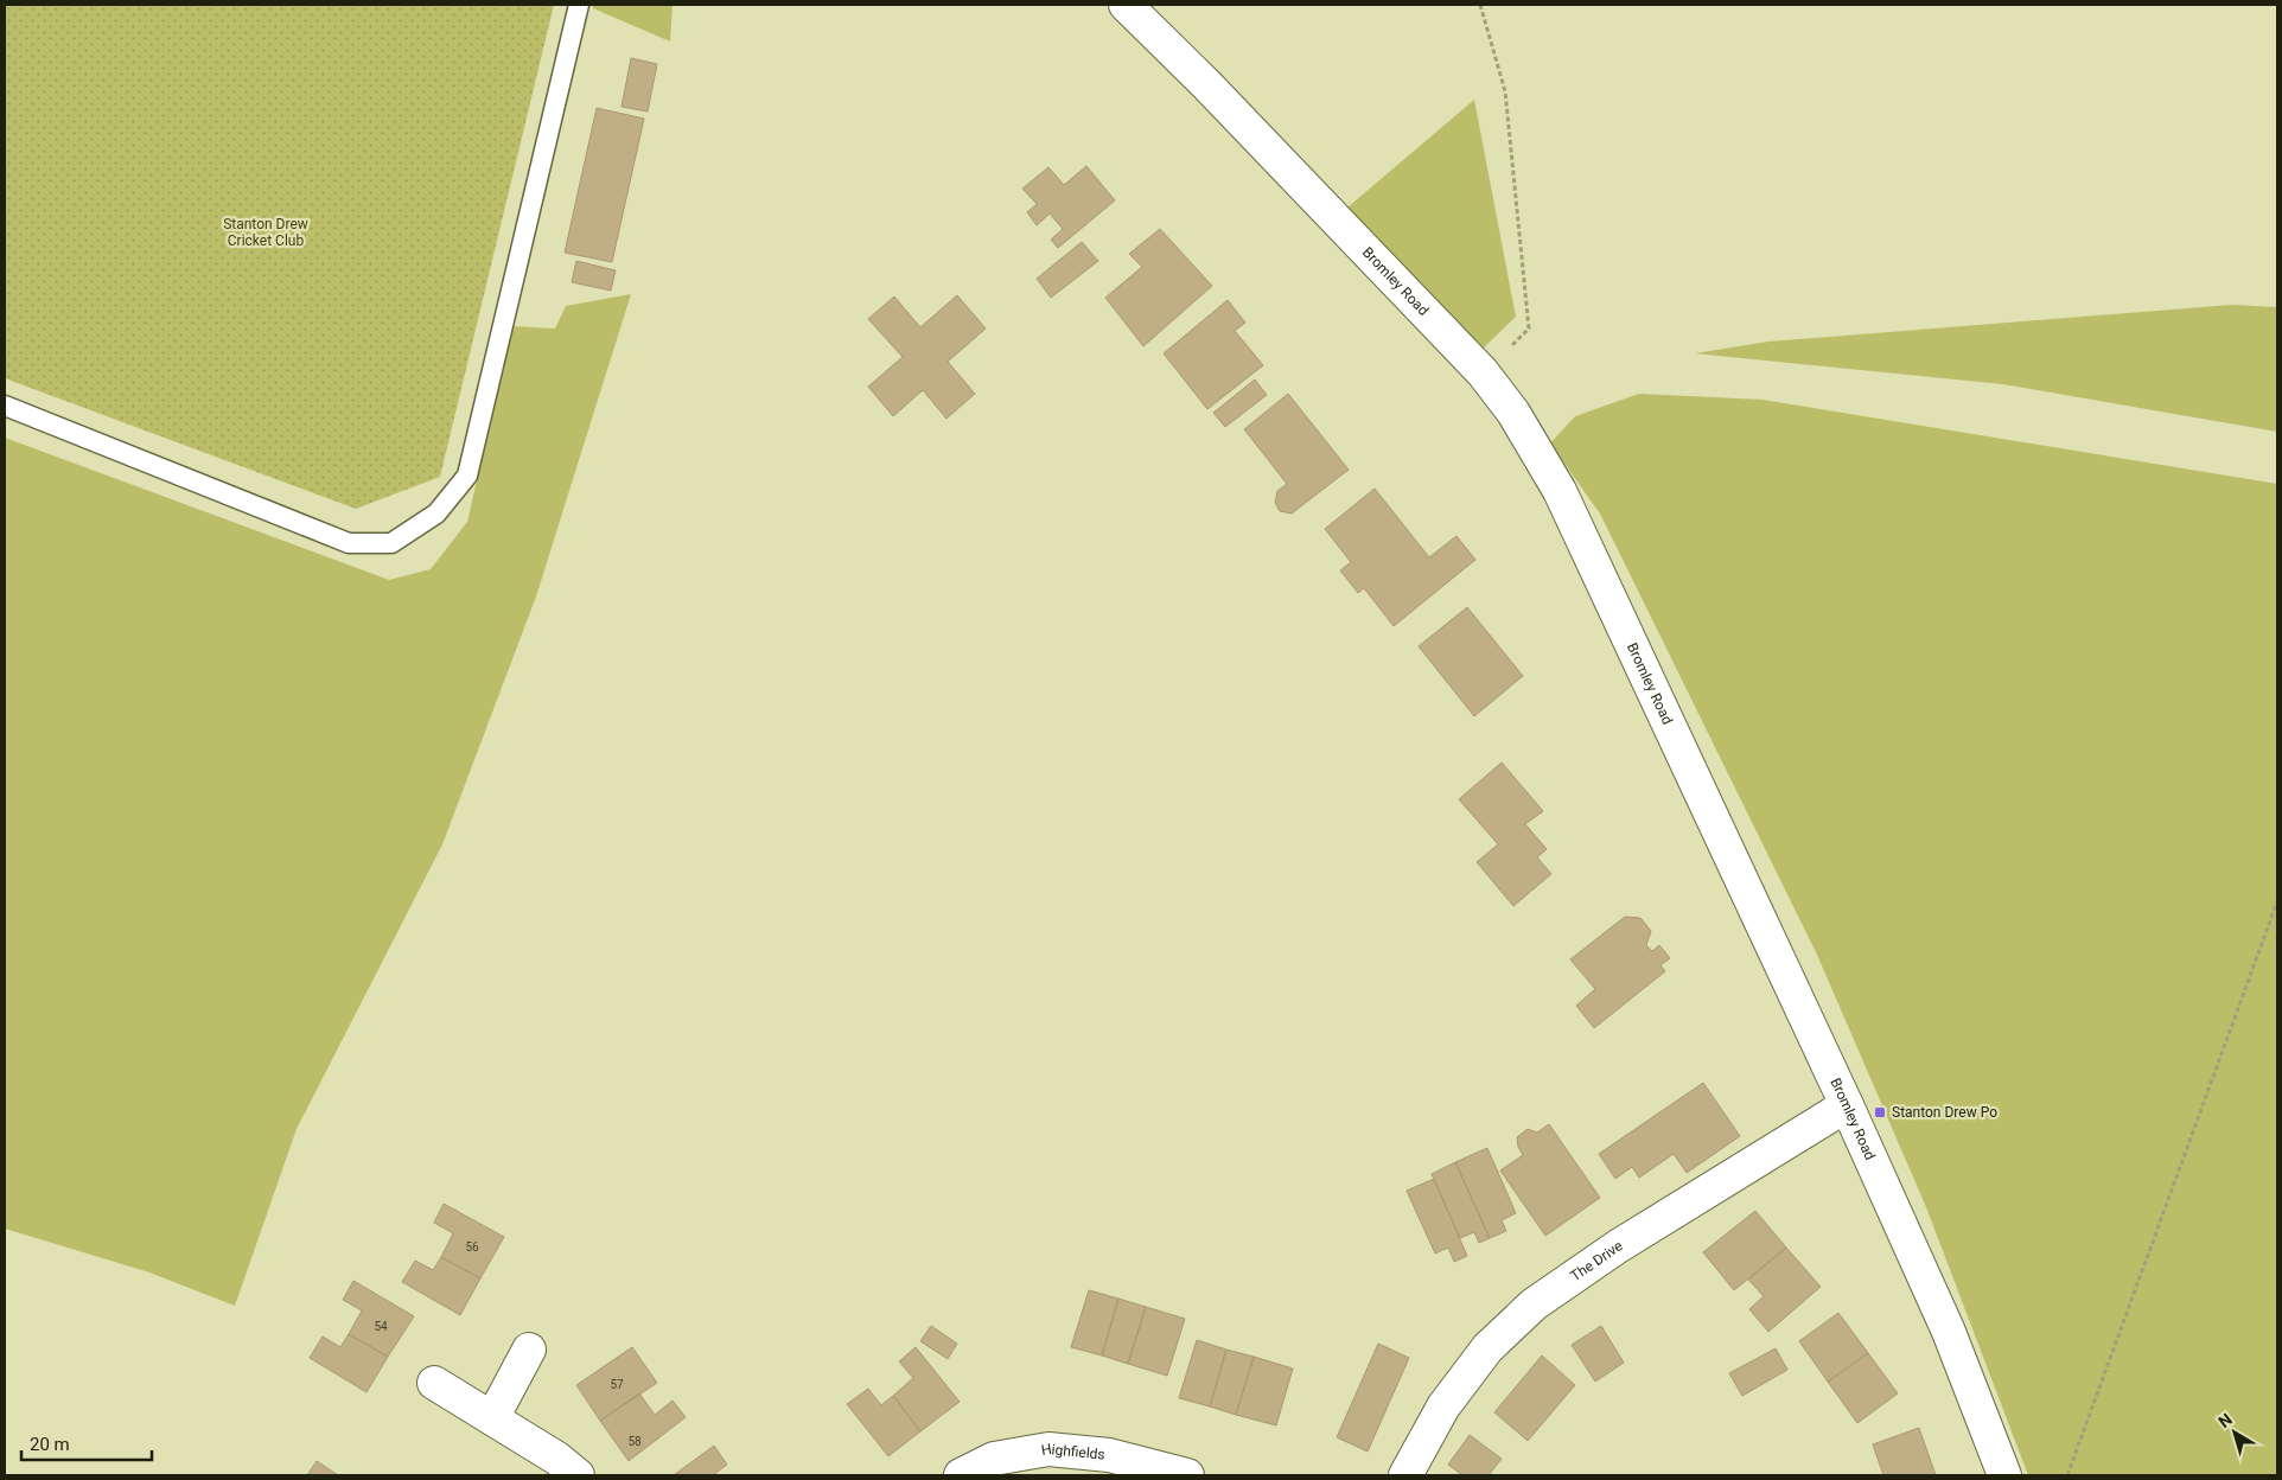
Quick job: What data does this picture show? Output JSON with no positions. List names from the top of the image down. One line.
{"streets":{"street":["Bromley Road","The Drive","Highfields"]},"crossings":[["Bromley Road","The Drive"]],"parks":["Stanton Drew Cricket Club"],"places":{"transit":["Stanton Drew Po"]},"house_numbers":["56","54","57","58"],"scale_bar":"20 m","north":"top left"}
